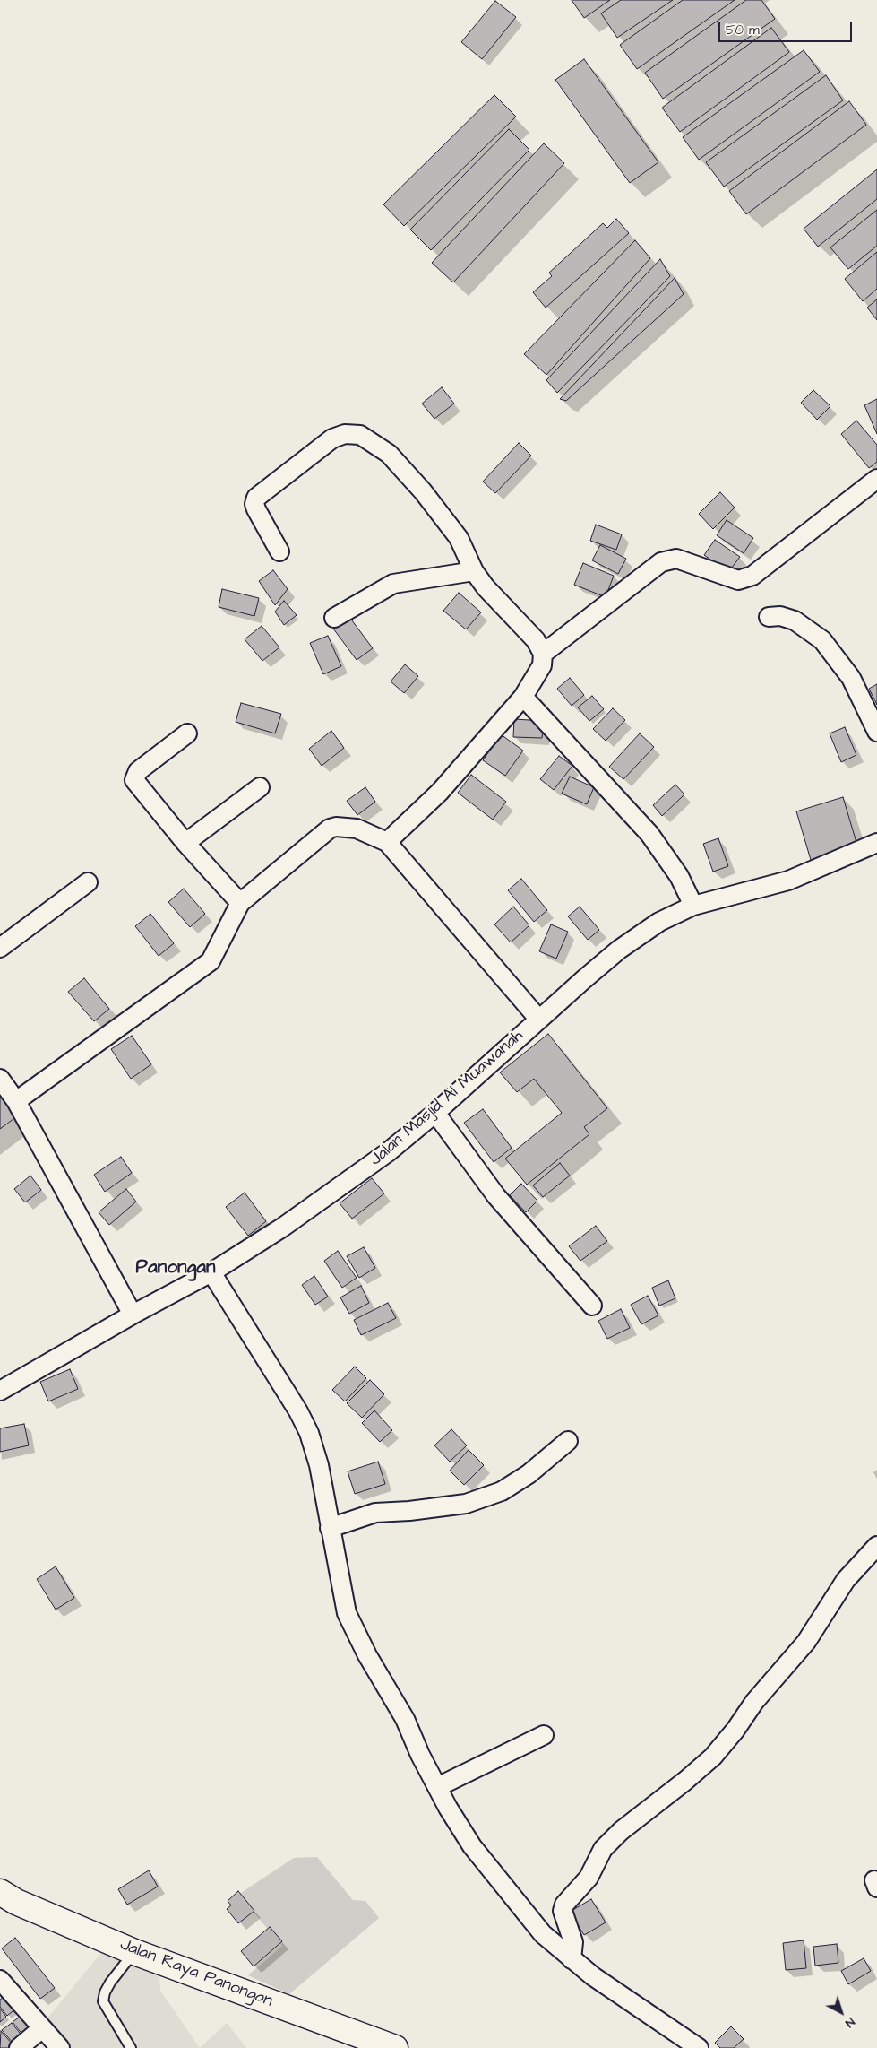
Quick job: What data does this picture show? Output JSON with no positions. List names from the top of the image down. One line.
{"streets":{"main road":["Jalan Raya Panongan"],"street":["Jalan Masjid Al Muawanah"]},"districts":["Panongan"],"scale_bar":"50 m","north":"bottom right"}
